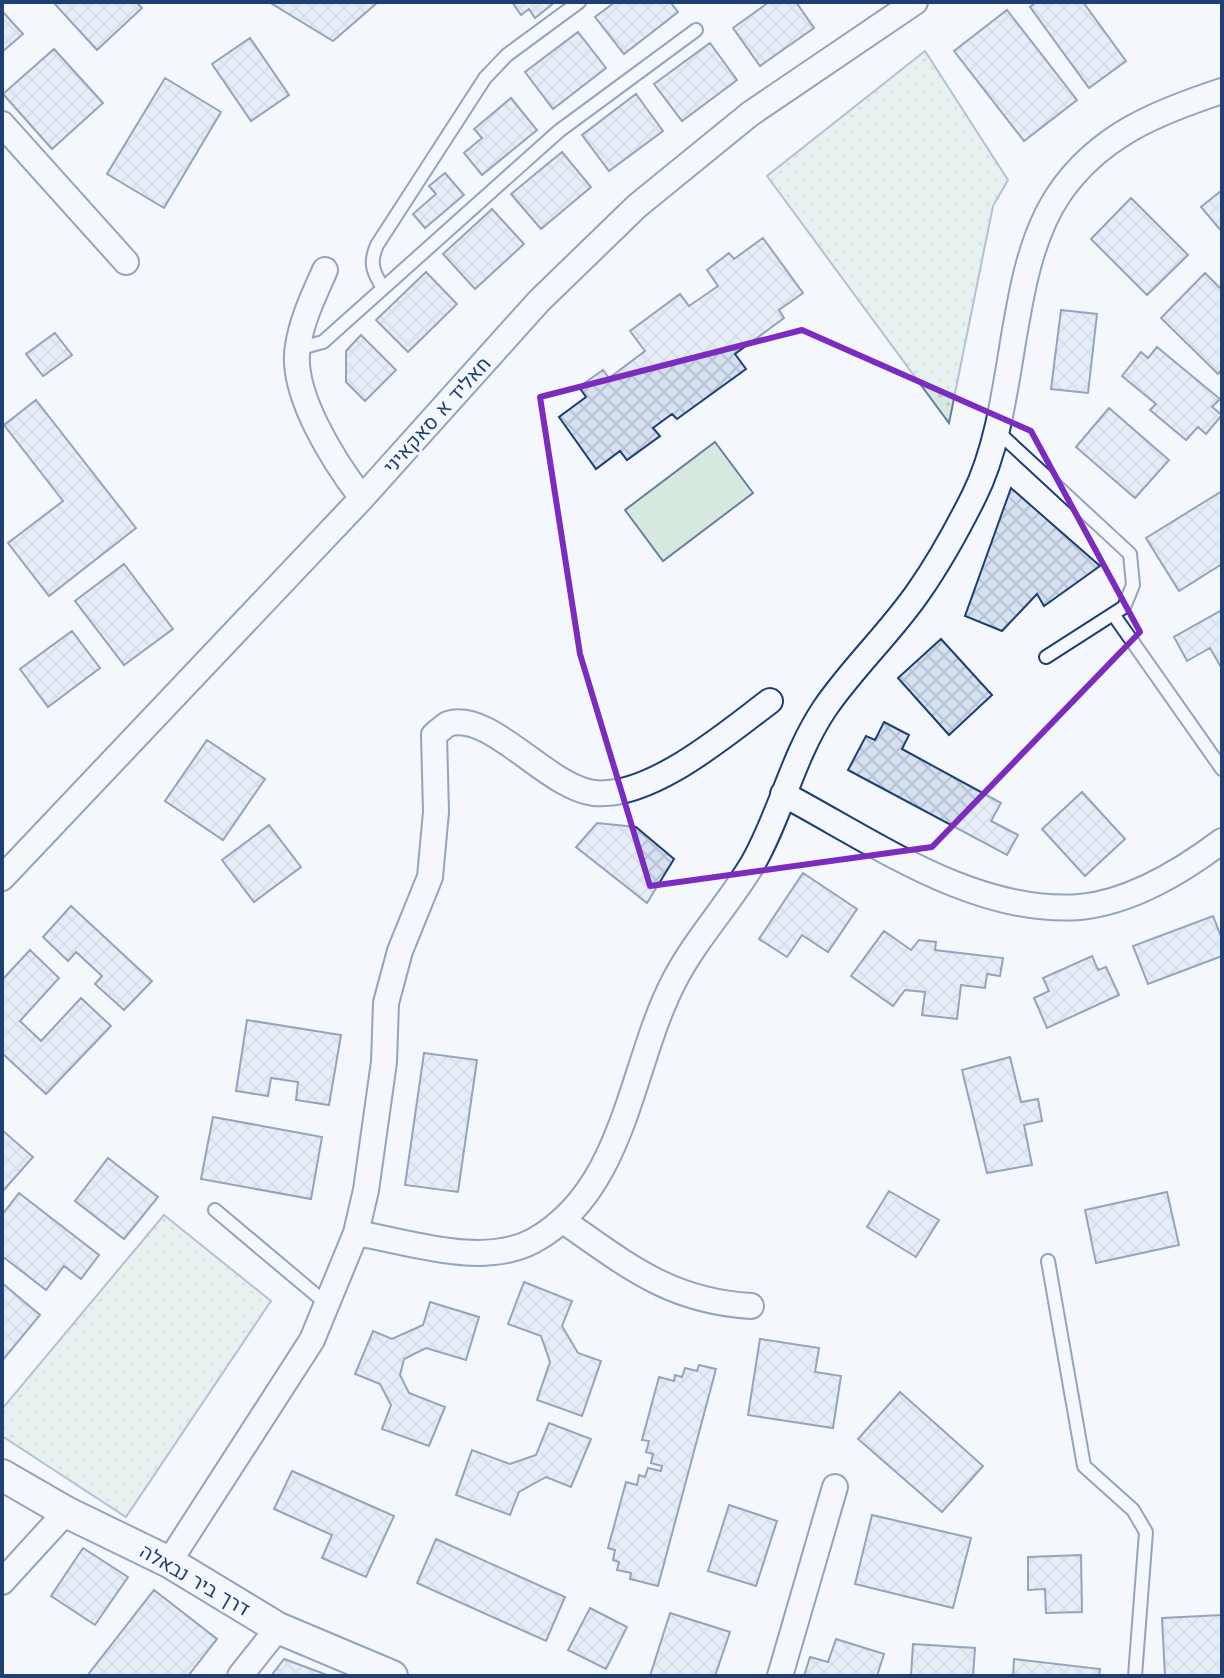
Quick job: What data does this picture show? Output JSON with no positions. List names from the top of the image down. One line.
{"streets":{"street":["חאליד א סאקאיני","דרך ביר נבאלה"]}}
